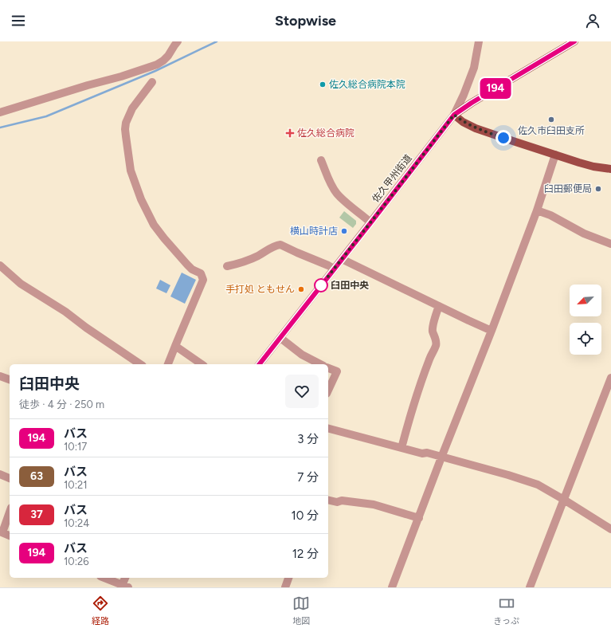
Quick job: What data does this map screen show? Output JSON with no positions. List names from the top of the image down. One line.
{"streets":{"main road":["佐久甲州街道"]},"places":{"other":["佐久総合病院本院","佐久市臼田支所","臼田郵便局","横山時計店","臼田中央","手打処 ともせん"],"health":["佐久総合病院"]},"lines":["bus line 194"],"north":"bottom left","page":{"header":"Stopwise","on_map":"194","heading":["臼田中央","徒歩 · 4 分 · 250 m"],"list":[{"mark":"194","name":"バス","note":"10:17","value":"3 分"},{"mark":"63","name":"バス","note":"10:21","value":"7 分"},{"mark":"37","name":"バス","note":"10:24","value":"10 分"},{"mark":"194","name":"バス","note":"10:26","value":"12 分"}],"tabs":["経路","地図","きっぷ"]}}
